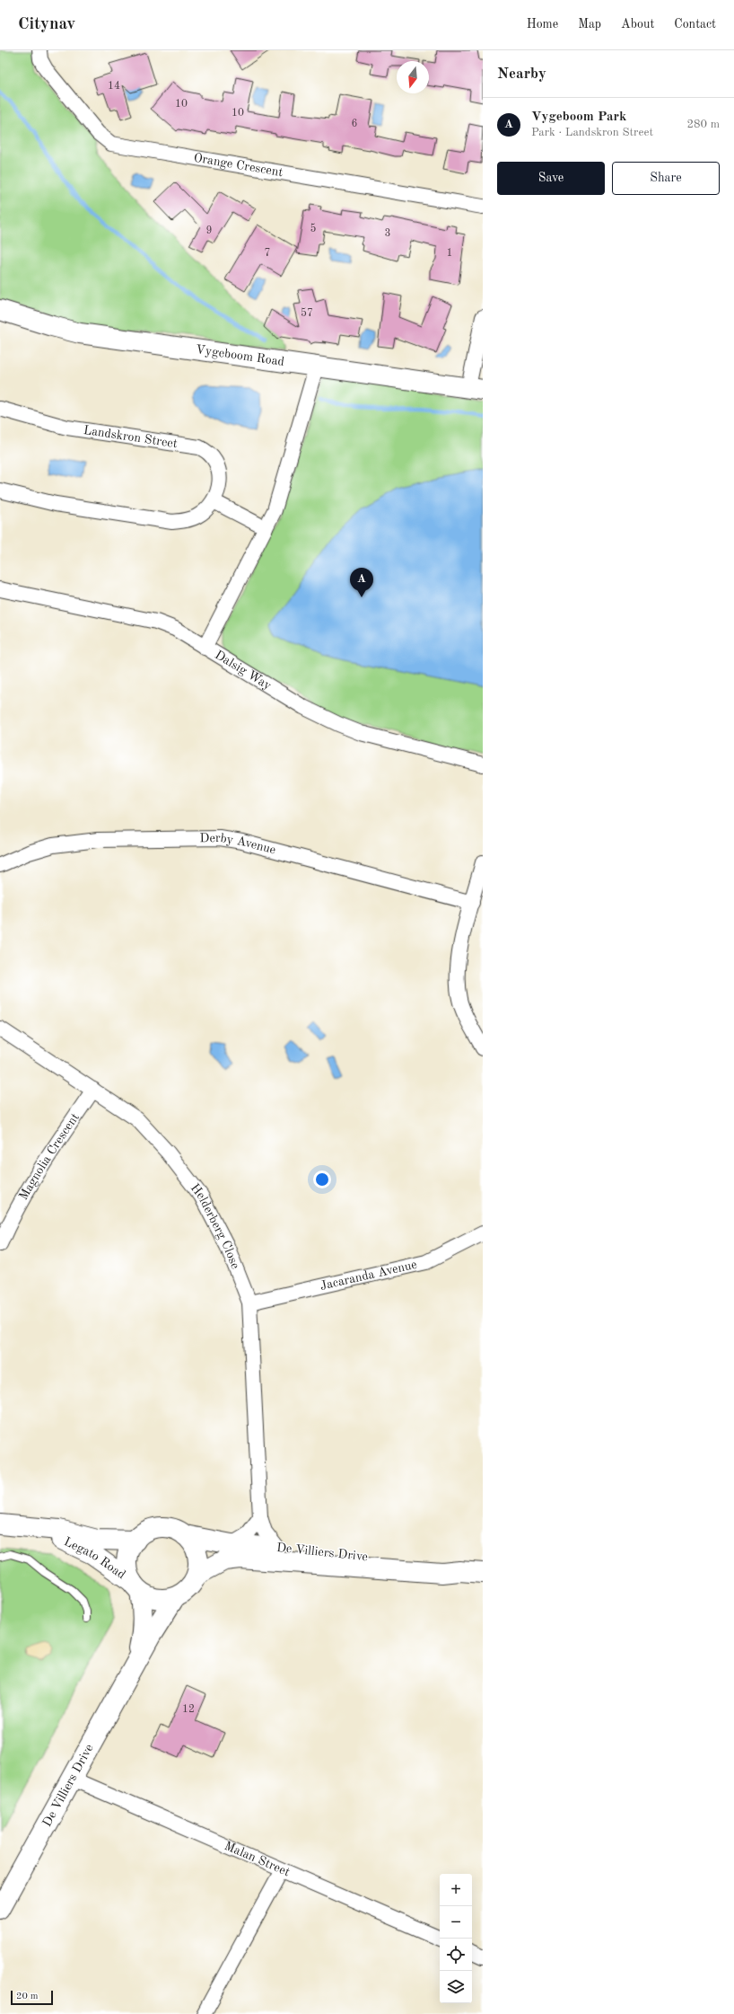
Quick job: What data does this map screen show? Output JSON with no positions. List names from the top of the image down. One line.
{"streets":{"street":["Orange Crescent","Vygeboom Road","Landskron Street","Dalsig Way","Derby Avenue","Magnolia Crescent","Helderberg Close","Jacaranda Avenue","De Villiers Drive","Legato Road","Malan Street"]},"crossings":[["Magnolia Crescent","Helderberg Close"],["Helderberg Close","Jacaranda Avenue"],["Helderberg Close","De Villiers Drive"],["De Villiers Drive","Legato Road"],["De Villiers Drive","Malan Street"]],"house_numbers":["14","10","10","6","5","9","3","7","1","57","12"],"scale_bar":"20 m","north":"bottom","page":{"header":"Citynav","nav":["Home","Map","About","Contact"],"heading":"Nearby","list":[{"mark":"A","name":"Vygeboom Park","note":"Park · Landskron Street","value":"280 m"}],"buttons":["Save","Share"],"pins":"A","map_buttons":["+","−"],"scale":"20 m"}}
